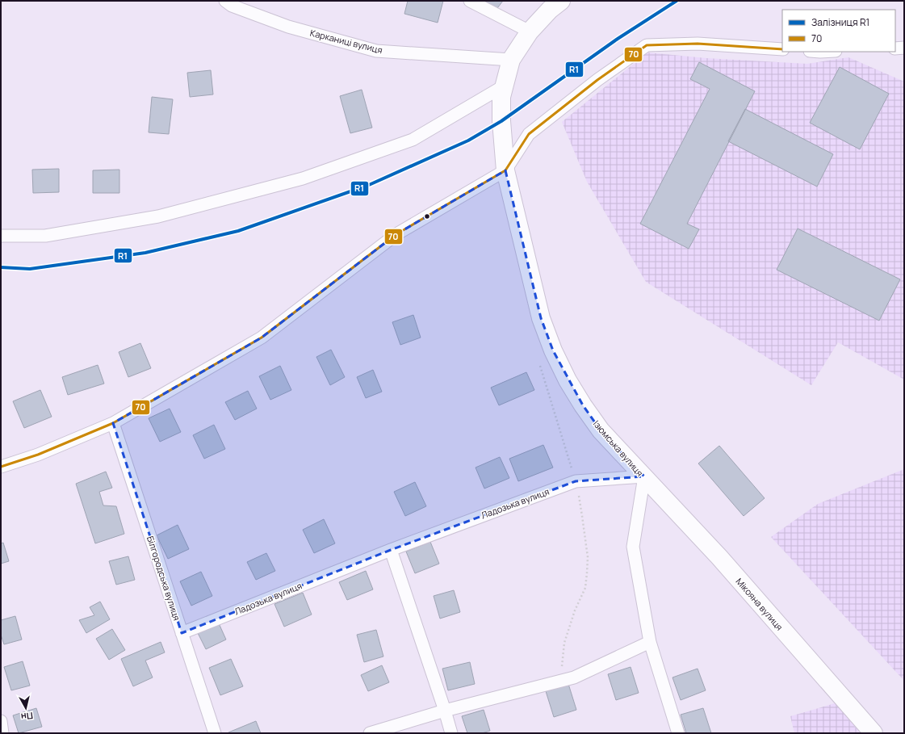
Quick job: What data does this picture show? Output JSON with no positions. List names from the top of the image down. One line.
{"streets":{"street":["Карканиці вулиця","Ізюмська вулиця","Ладозька вулиця","Білгородська вулиця","Мікояна вулиця"]},"crossings":[["Карканиці вулиця","Ізюмська вулиця"],["Ізюмська вулиця","Ладозька вулиця"],["Ізюмська вулиця","Мікояна вулиця"],["Ладозька вулиця","Білгородська вулиця"],["Ладозька вулиця","Мікояна вулиця"]],"lines":["rail line R1","transit line 70"],"legend":["Залізниця R1","70"],"north":"bottom"}
